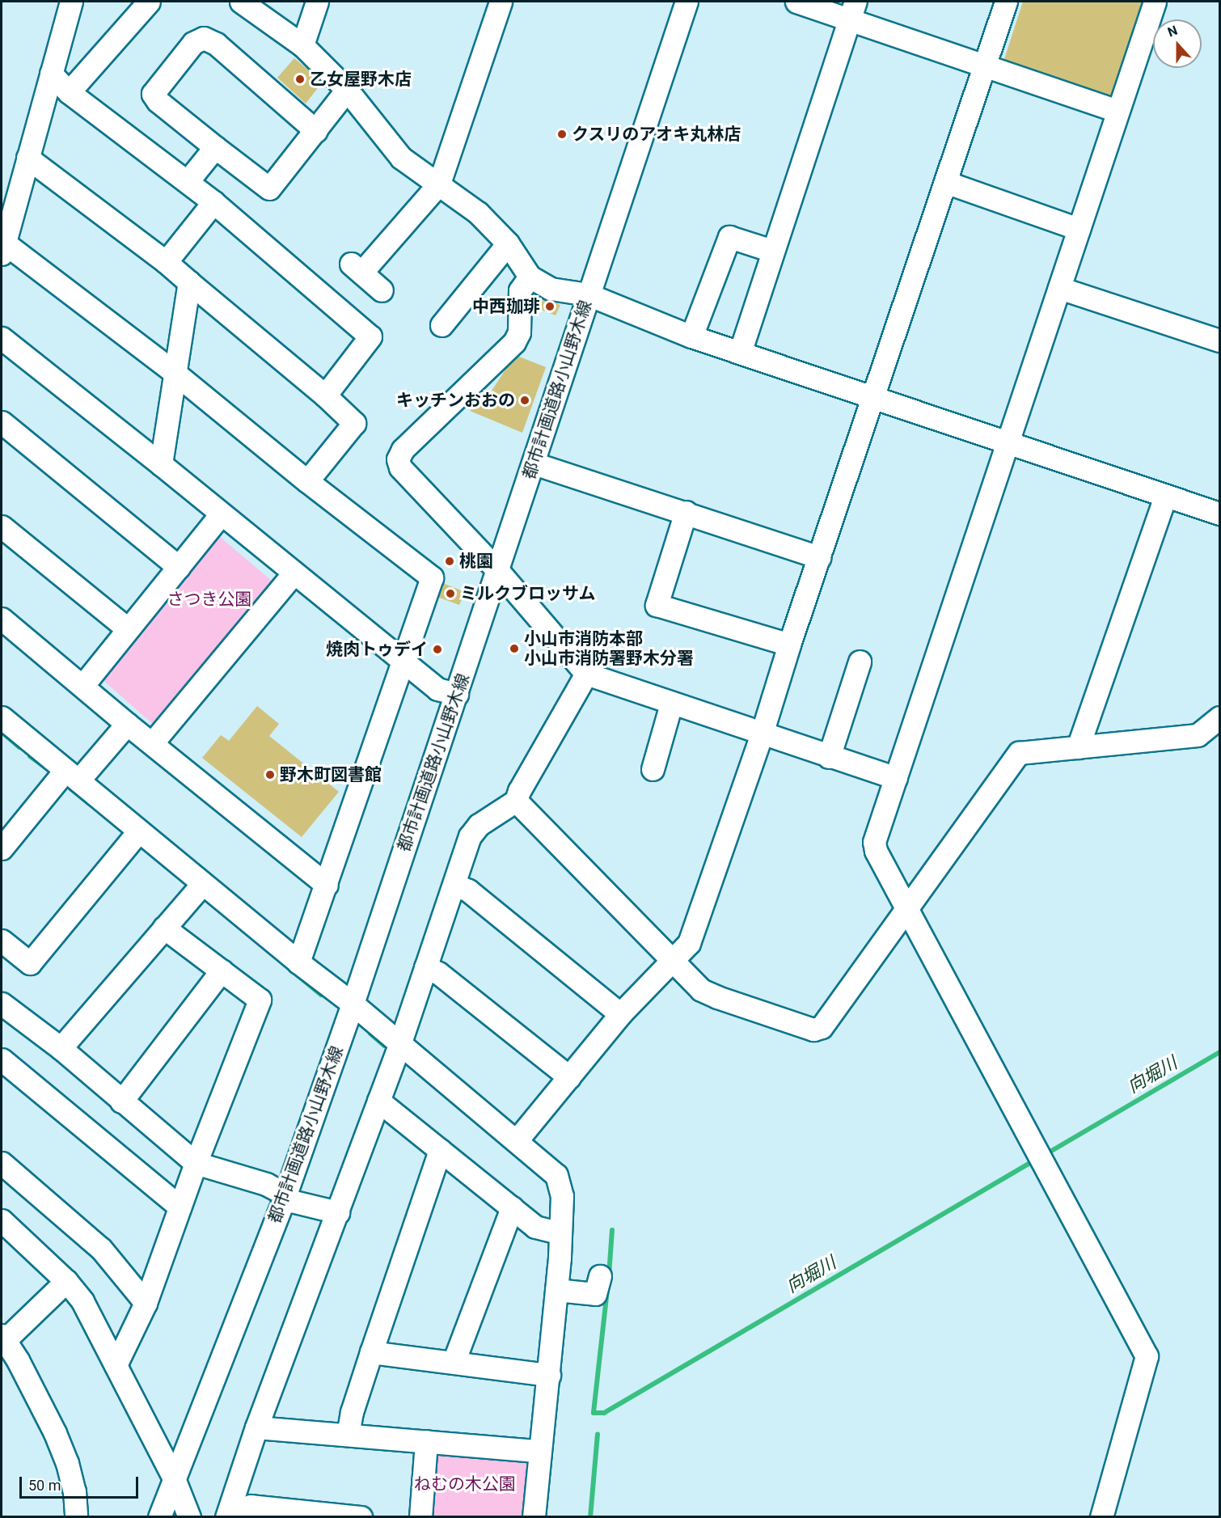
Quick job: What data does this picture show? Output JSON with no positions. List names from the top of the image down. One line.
{"streets":{"street":["都市計画道路小山野木線"]},"water":["向堀川"],"parks":["さつき公園","ねむの木公園"],"places":["乙女屋野木店","クスリのアオキ丸林店","中西珈琲","キッチンおおの","桃園","ミルクブロッサム","小山市消防本部 小山市消防署野木分署","焼肉トゥデイ","野木町図書館"],"scale_bar":"50 m","north":"top"}
